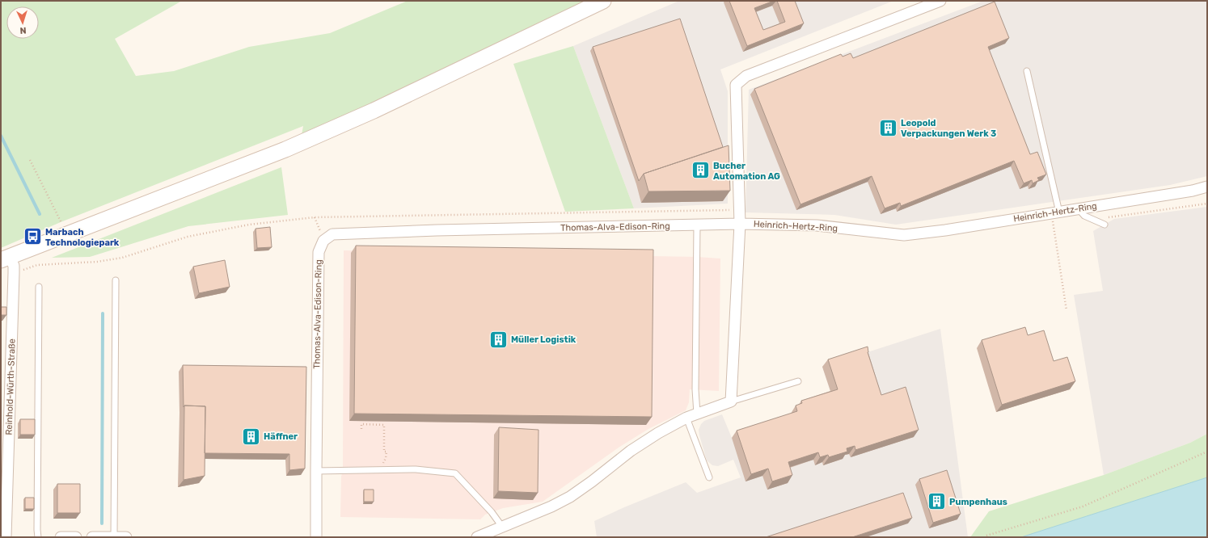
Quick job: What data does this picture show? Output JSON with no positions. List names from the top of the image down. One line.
{"streets":{"street":["Heinrich-Hertz-Ring","Thomas-Alva-Edison-Ring","Reinhold-Würth-Straße"]},"crossings":[["Heinrich-Hertz-Ring","Thomas-Alva-Edison-Ring"]],"places":{"building":["Leopold Verpackungen Werk 3","Bucher Automation AG","Müller Logistik","Häffner","Pumpenhaus"],"bus stop":["Marbach Technologiepark"]},"north":"bottom"}
